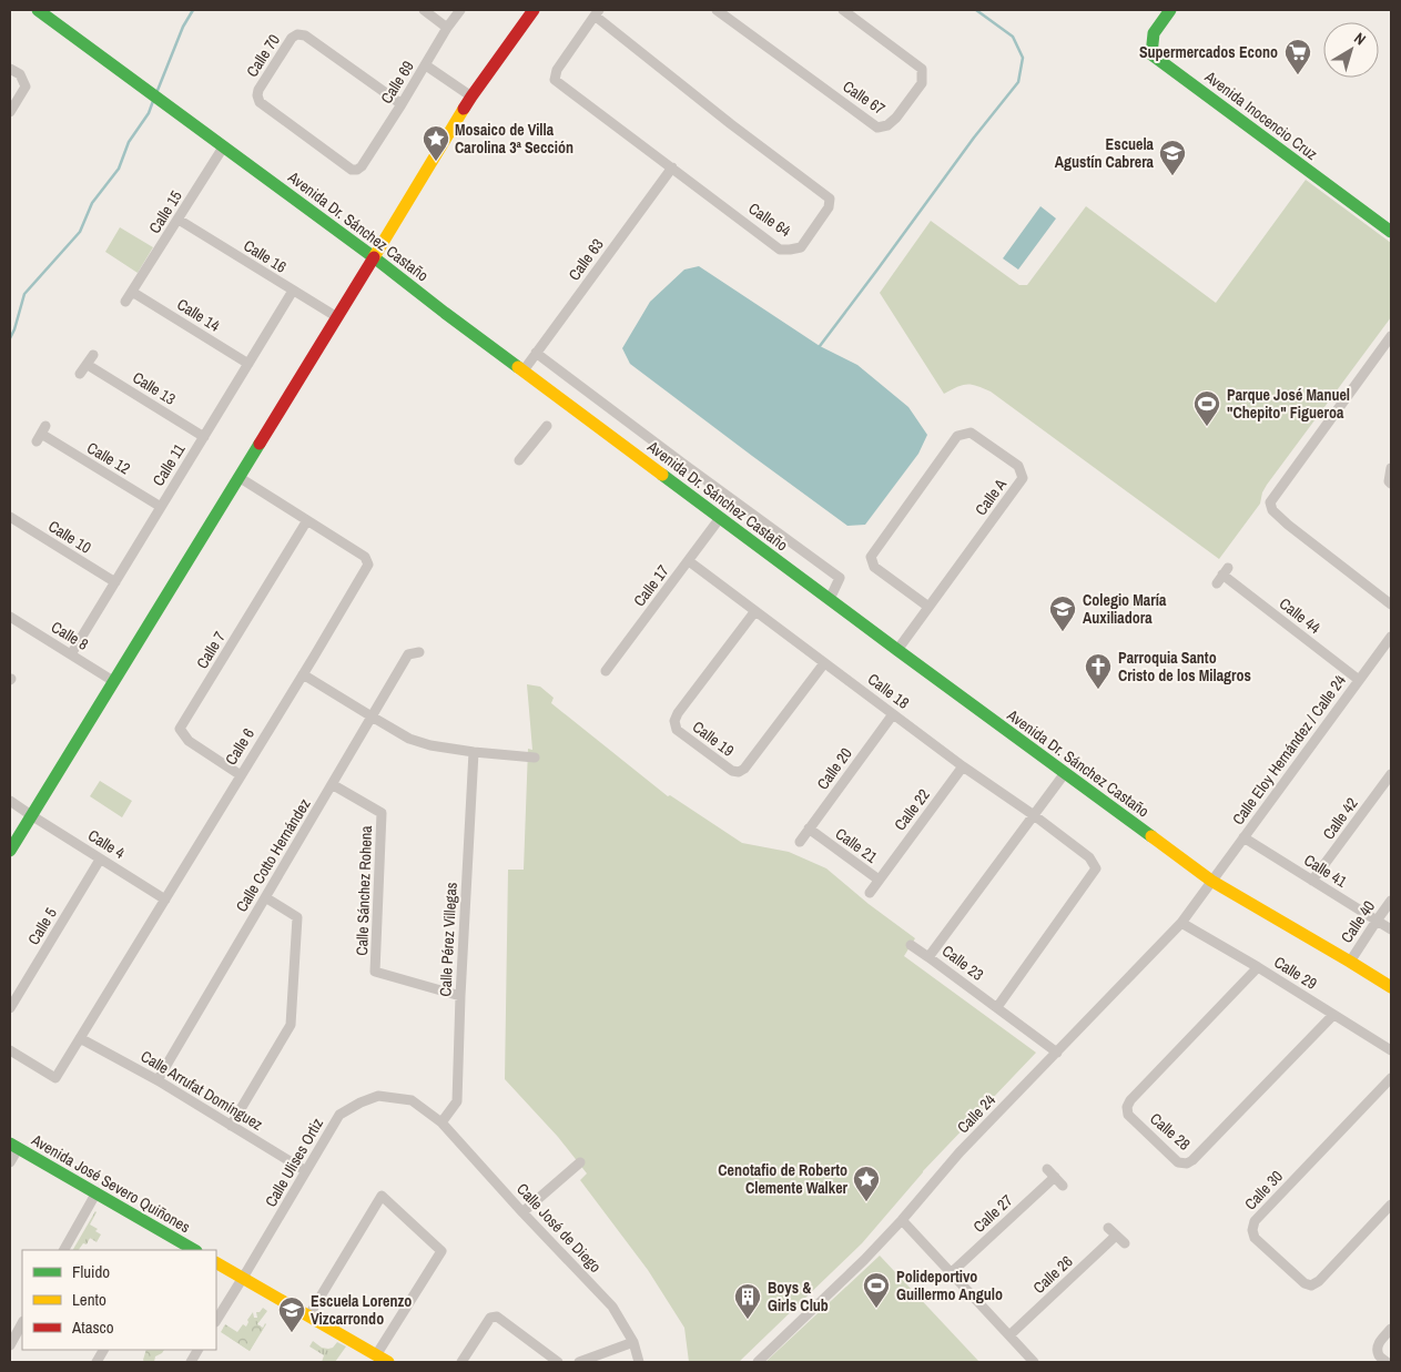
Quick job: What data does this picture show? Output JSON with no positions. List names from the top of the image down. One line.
{"streets":{"street":["Calle 70","Calle 69","Calle 67","Avenida Inocencio Cruz","Calle 15","Calle 64","Avenida Dr. Sánchez Castaño","Calle 16","Calle 63","Calle 14","Calle 13","Calle 12","Calle 11","Calle A","Calle 10","Calle 17","Calle 44","Calle 8","Calle 7","Calle 18","Calle 19","Calle 6","Calle Eloy Hernández / Calle 24","Calle 20","Calle 22","Calle 42","Calle 4","Calle 21","Calle Cotto Hernández","Calle 41","Calle Sánchez Rohena","Calle 40","Calle 5","Calle Pérez Villegas","Calle 23","Calle 29","Calle Arrufat Domínguez","Calle 24","Calle 28","Calle Ulises Ortiz","Avenida José Severo Quiñones","Calle 30","Calle 27","Calle José de Diego","Calle 26"]},"crossings":[["Calle 70","Calle 69"],["Calle 15","Avenida Dr. Sánchez Castaño"],["Calle 15","Calle 16"],["Calle 15","Calle 14"],["Calle 64","Calle 63"],["Avenida Dr. Sánchez Castaño","Calle 63"],["Avenida Dr. Sánchez Castaño","Calle A"],["Avenida Dr. Sánchez Castaño","Calle 17"],["Avenida Dr. Sánchez Castaño","Calle Eloy Hernández / Calle 24"],["Avenida Dr. Sánchez Castaño","Calle 40"],["Avenida Dr. Sánchez Castaño","Calle 23"],["Avenida Dr. Sánchez Castaño","Calle 24"],["Calle 16","Calle 11"],["Calle 14","Calle 11"],["Calle 13","Calle 11"],["Calle 12","Calle 11"],["Calle 11","Calle 10"],["Calle 11","Calle 8"],["Calle 17","Calle 18"],["Calle 44","Calle Eloy Hernández / Calle 24"],["Calle 7","Calle 6"],["Calle 18","Calle 19"],["Calle 18","Calle 20"],["Calle 18","Calle 22"],["Calle 18","Calle 23"],["Calle 6","Calle 4"],["Calle 6","Calle Arrufat Domínguez"],["Calle Eloy Hernández / Calle 24","Calle 41"],["Calle Eloy Hernández / Calle 24","Calle 24"],["Calle 20","Calle 21"],["Calle 22","Calle 21"],["Calle 42","Calle 41"],["Calle 4","Calle 5"],["Calle Cotto Hernández","Calle Sánchez Rohena"],["Calle Cotto Hernández","Calle Arrufat Domínguez"],["Calle 41","Calle 40"],["Calle Sánchez Rohena","Calle Pérez Villegas"],["Calle Pérez Villegas","Calle Ulises Ortiz"],["Calle Pérez Villegas","Calle José de Diego"],["Calle 23","Calle 24"],["Calle 29","Calle 24"],["Calle 29","Calle 28"],["Calle Arrufat Domínguez","Calle Ulises Ortiz"],["Calle Ulises Ortiz","Calle José de Diego"]],"places":{"supermarket":["Supermercados Econo"],"place":["Mosaico de Villa Carolina 3ª Sección","Cenotafio de Roberto Clemente Walker"],"school or university":["Escuela Agustín Cabrera","Colegio María Auxiliadora","Escuela Lorenzo Vizcarrondo"],"sports":["Parque José Manuel \"Chepito\" Figueroa","Polideportivo Guillermo Angulo"],"church":["Parroquia Santo Cristo de los Milagros"],"building":["Boys & Girls Club"]},"legend":["Fluido","Lento","Atasco"],"north":"top right"}
